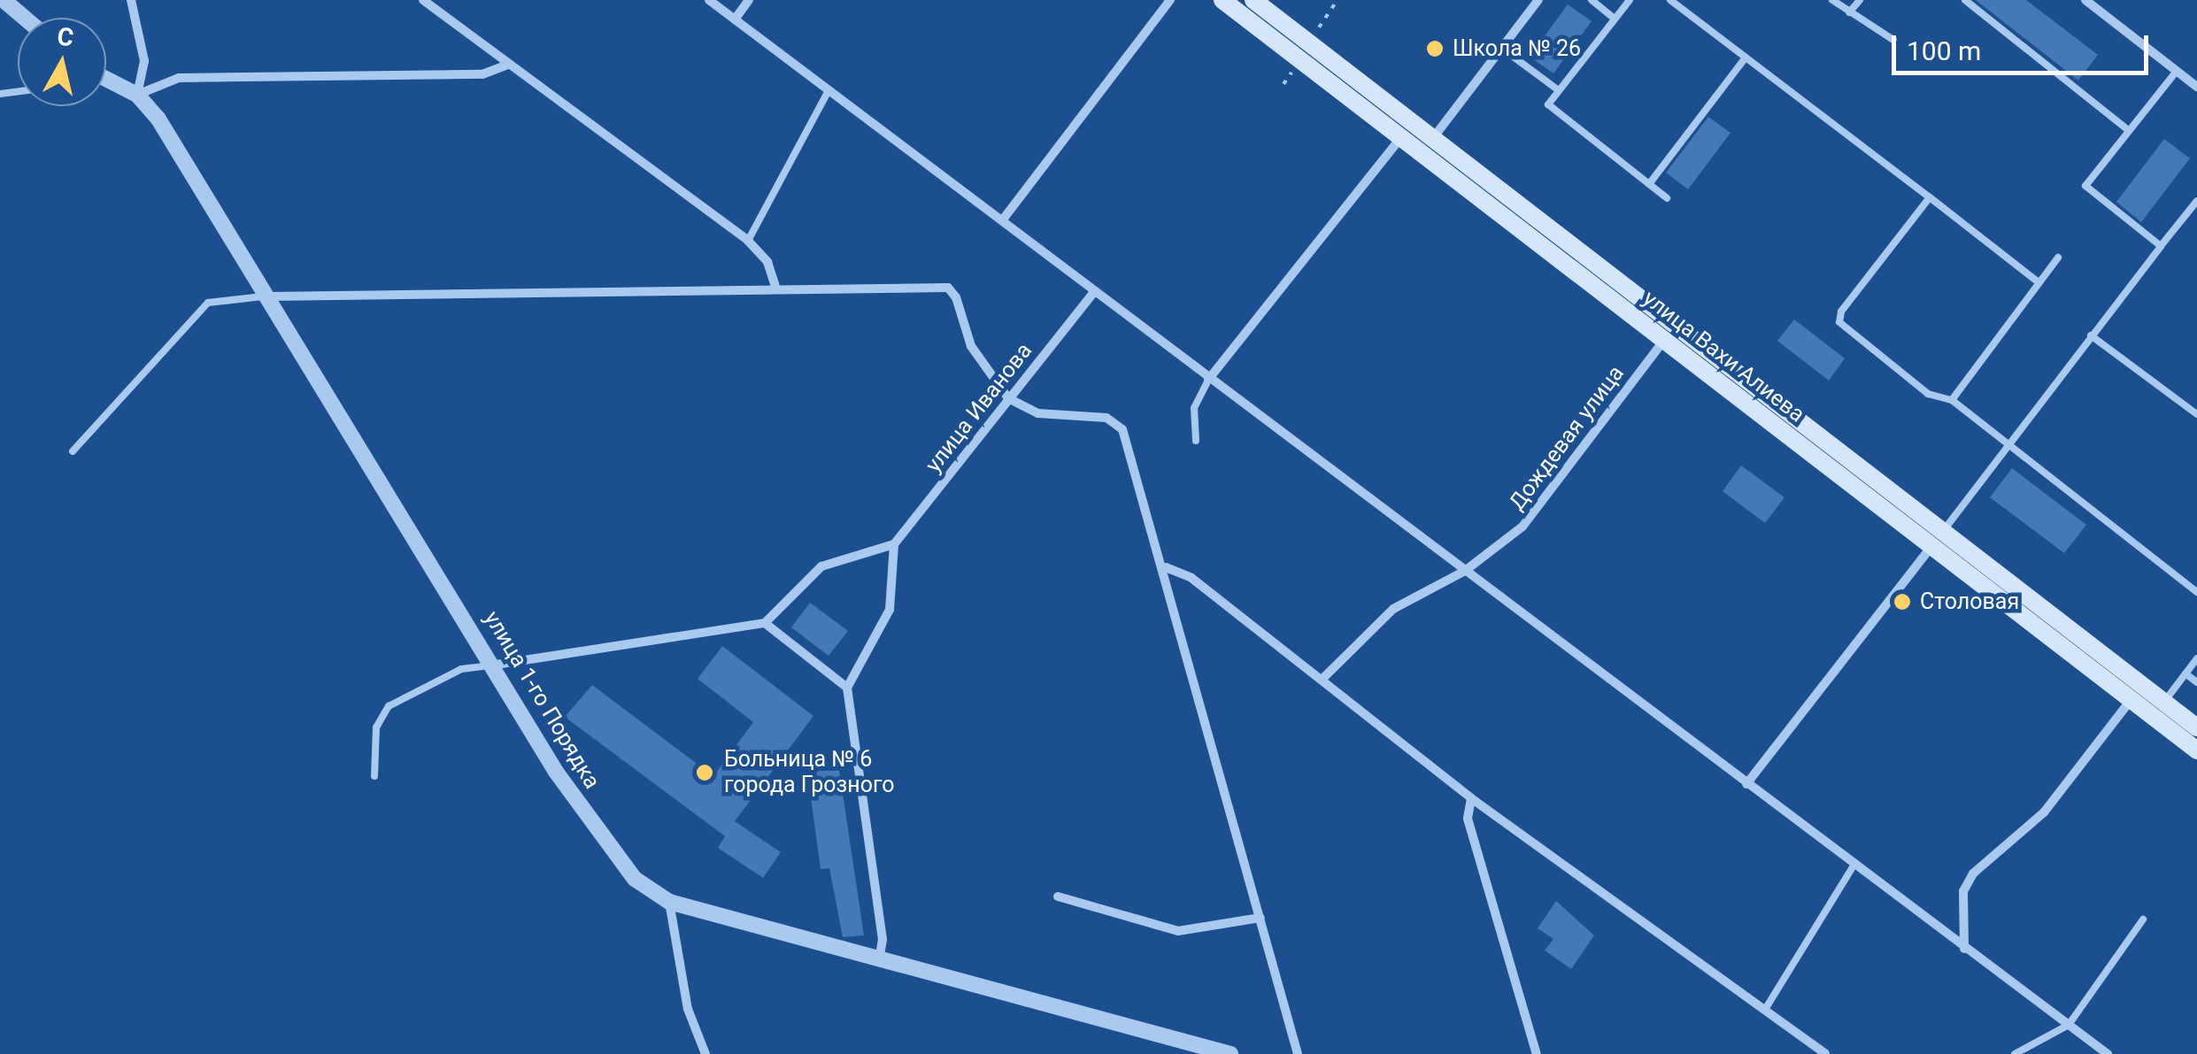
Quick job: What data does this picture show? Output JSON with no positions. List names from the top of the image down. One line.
{"streets":{"main road":["улица Вахи Алиева"],"street":["улица Иванова","Дождевая улица","улица 1-го Порядка"]},"crossings":[["улица Вахи Алиева","Дождевая улица"]],"places":["Школа № 26","Столовая","Больница № 6 города Грозного"],"scale_bar":"100 m","north":"top"}
